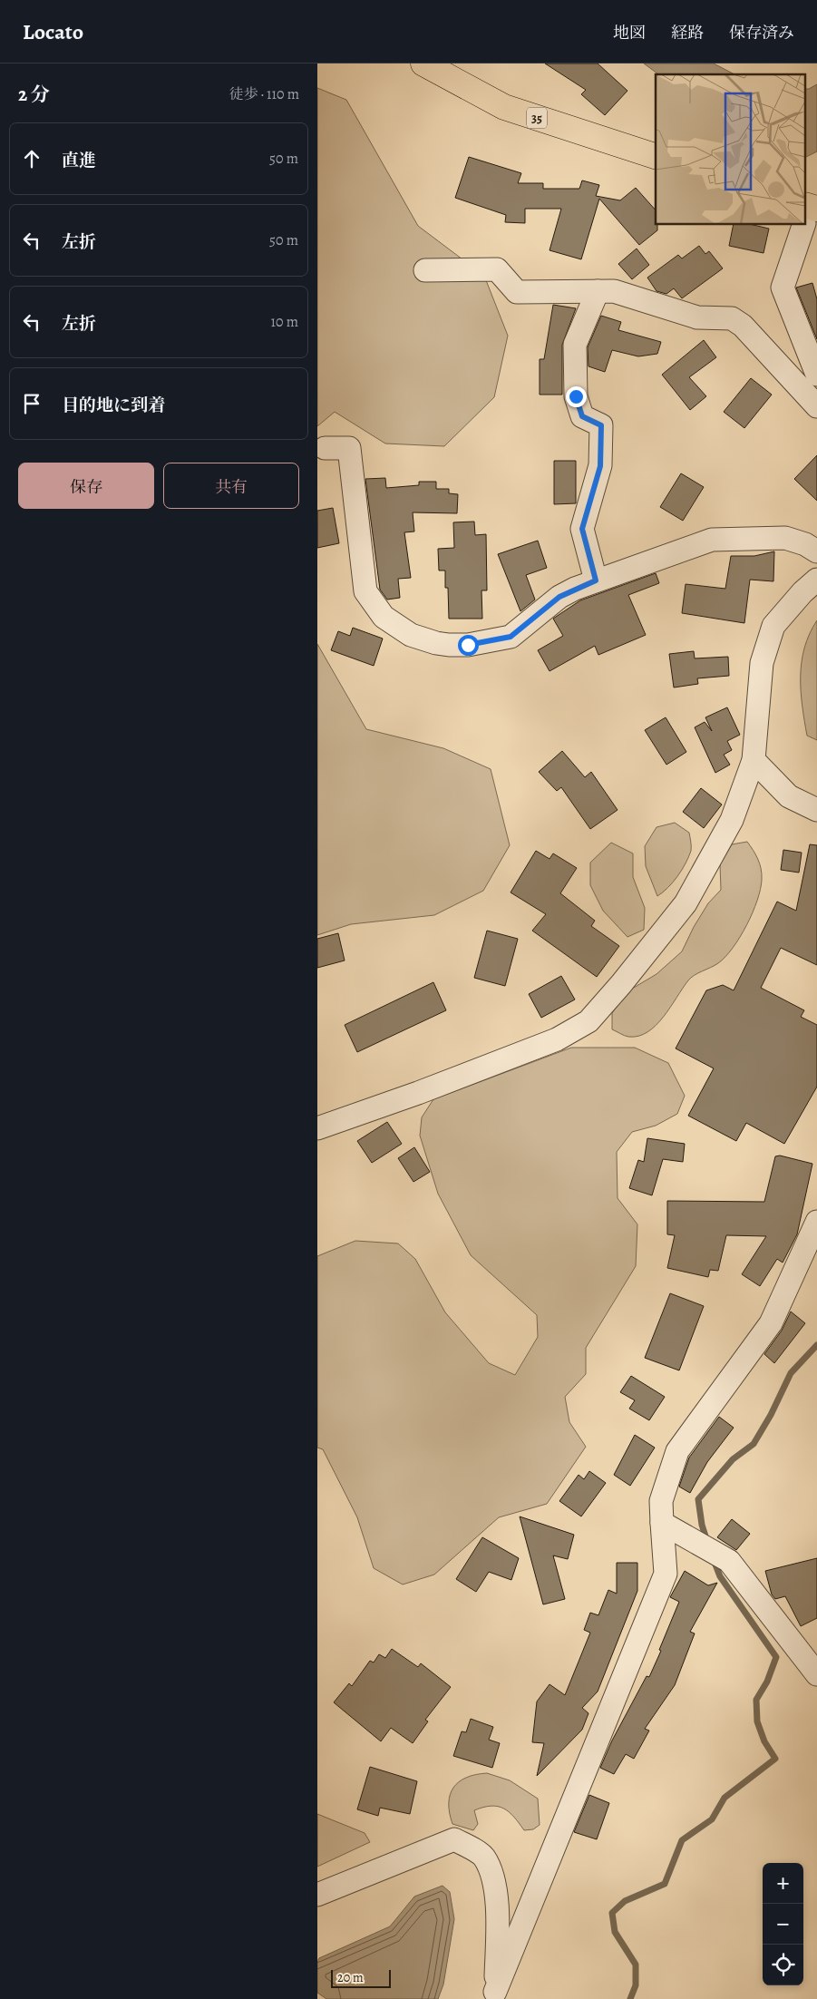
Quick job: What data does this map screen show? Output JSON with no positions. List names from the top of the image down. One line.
{"streets":{"highway":["35"]},"scale_bar":"20 m","page":{"header":"Locato","nav":["地図","経路","保存済み"],"heading":["2 分","徒歩 · 110 m"],"list":[["直進","50 m"],["左折","50 m"],["左折","10 m"],"目的地に到着"],"buttons":["保存","共有"],"map_buttons":["+","−"],"scale":"20 m"}}
